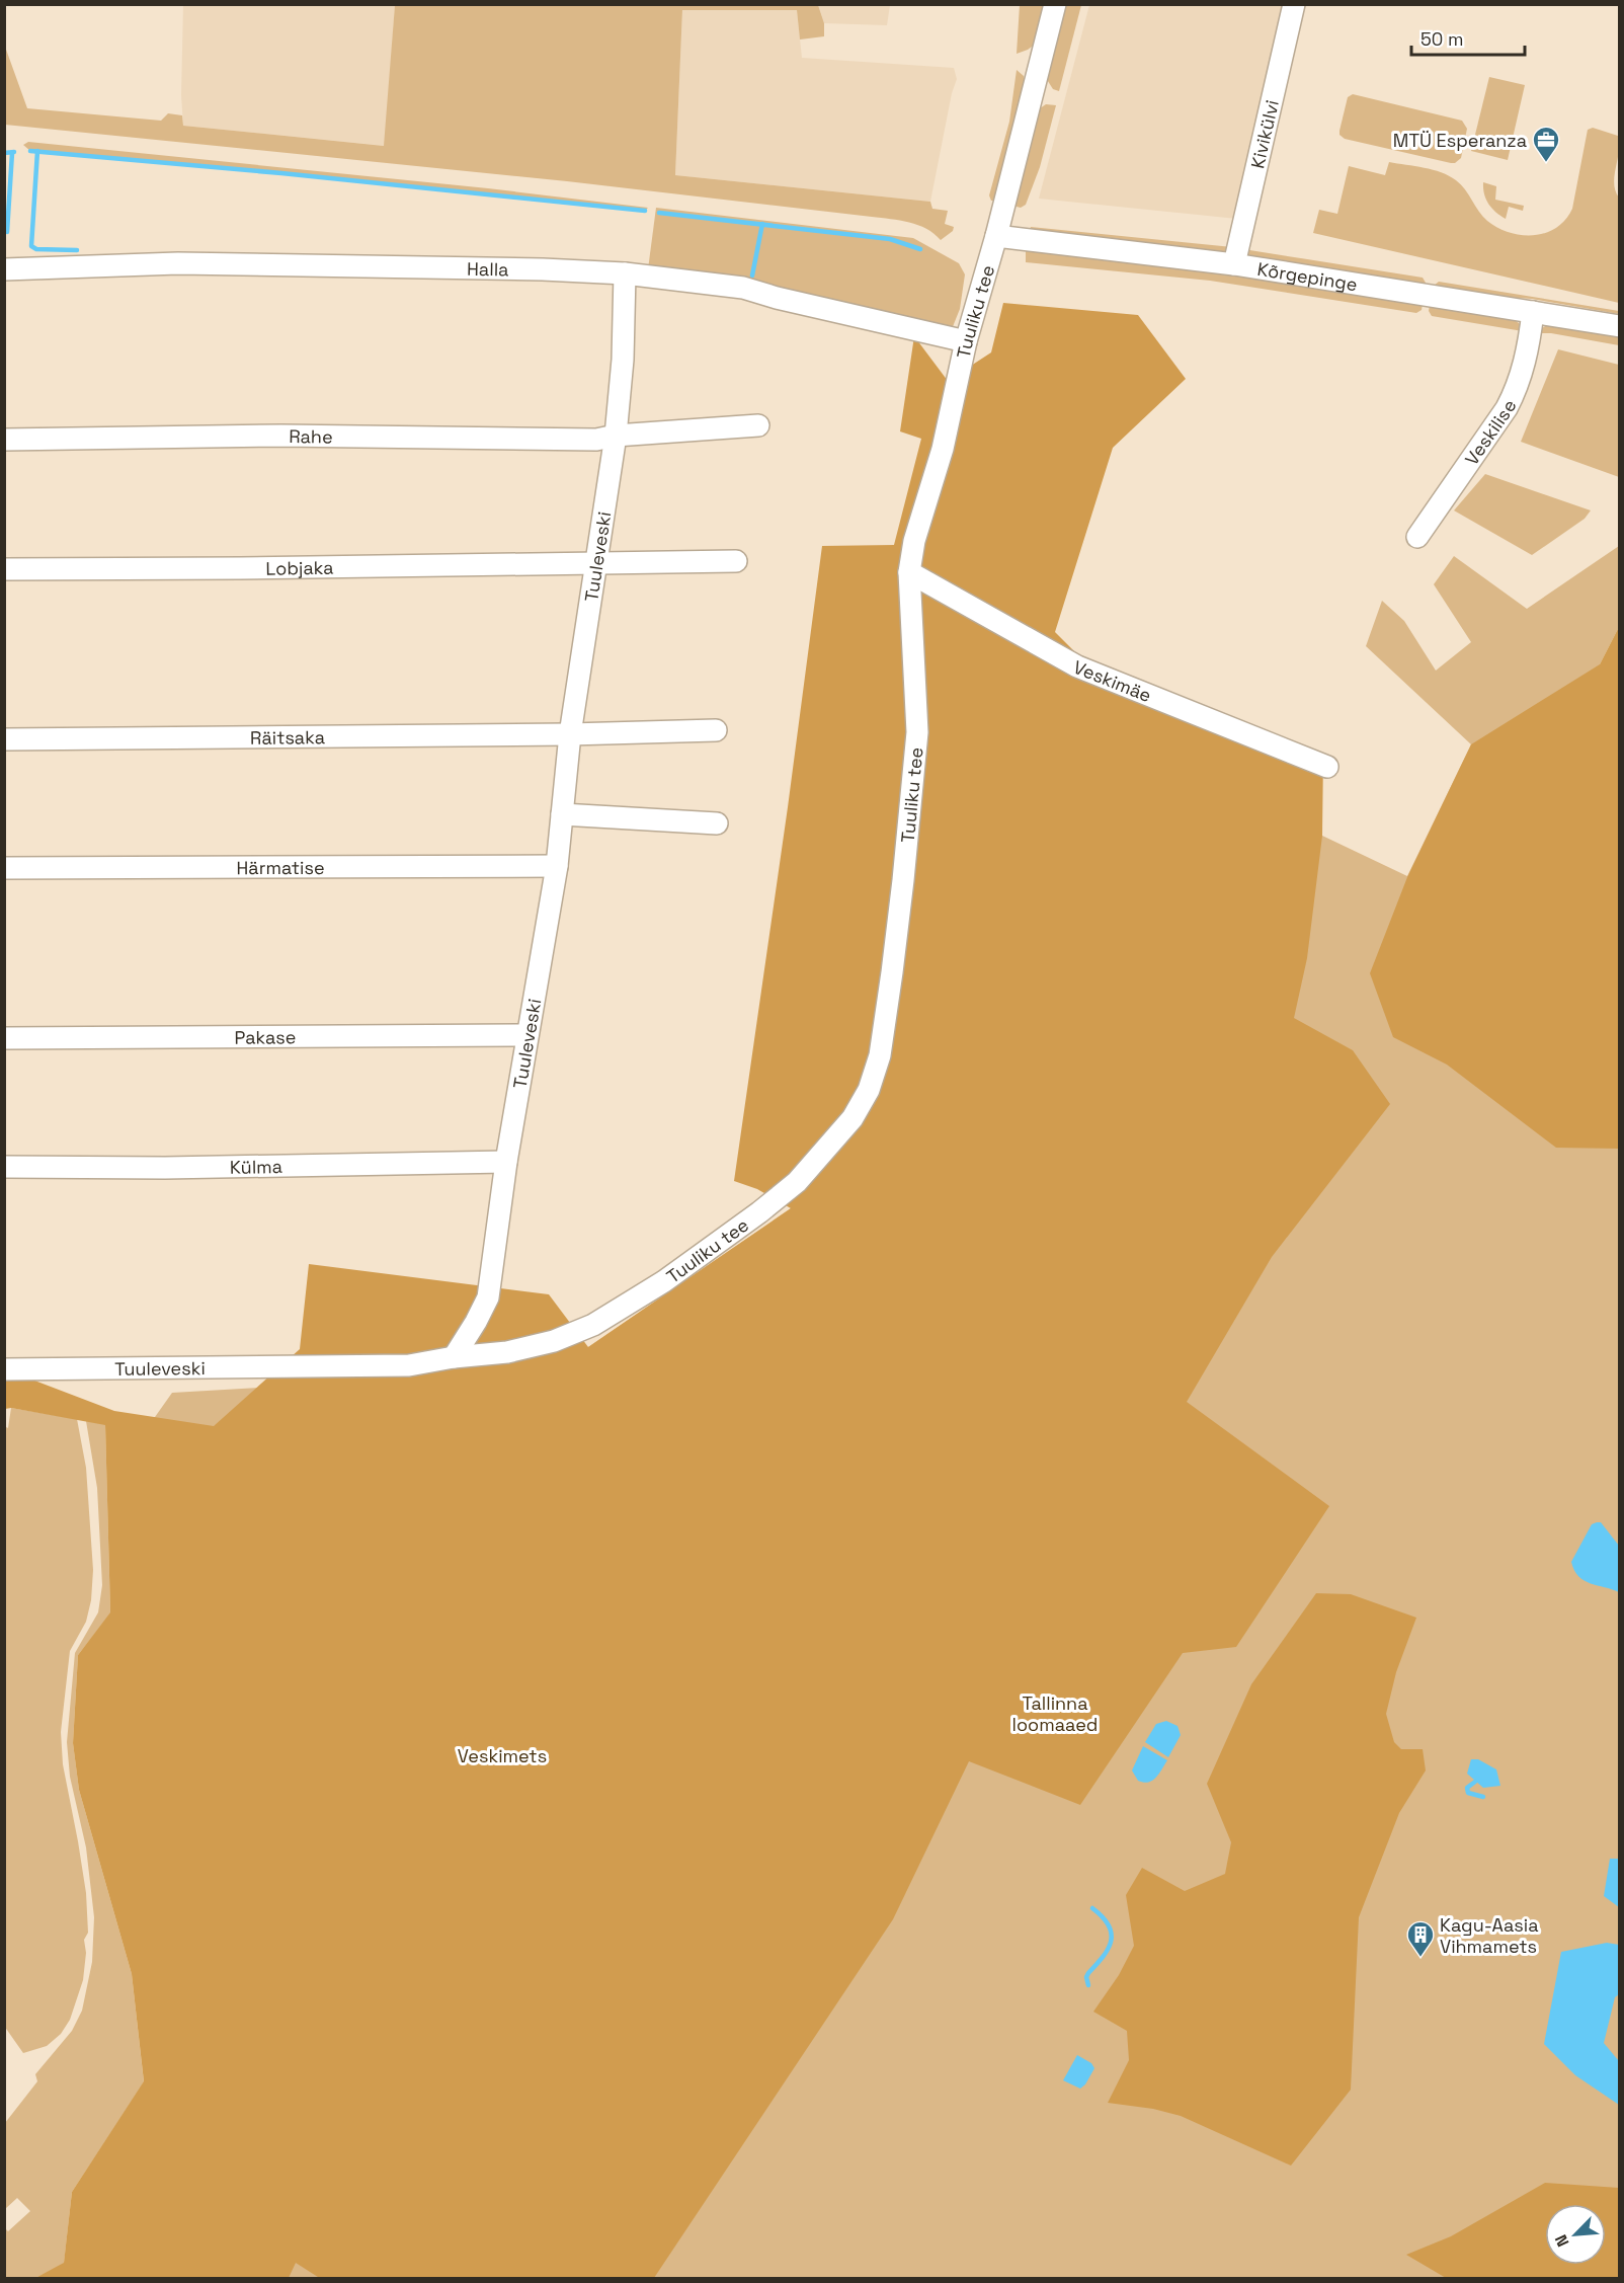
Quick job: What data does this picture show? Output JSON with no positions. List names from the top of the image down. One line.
{"streets":{"street":["Kivikülvi","Halla","Kõrgepinge","Tuuliku tee","Veskilise","Rahe","Tuuleveski","Lobjaka","Veskimäe","Räitsaka","Härmatise","Pakase","Külma"]},"crossings":[["Kivikülvi","Kõrgepinge"],["Halla","Tuuliku tee"],["Halla","Tuuleveski"],["Kõrgepinge","Tuuliku tee"],["Kõrgepinge","Veskilise"],["Tuuliku tee","Tuuleveski"],["Tuuliku tee","Veskimäe"],["Rahe","Tuuleveski"],["Tuuleveski","Lobjaka"],["Tuuleveski","Räitsaka"],["Tuuleveski","Härmatise"],["Tuuleveski","Pakase"],["Tuuleveski","Külma"]],"parks":["Tallinna loomaaed","Veskimets"],"places":{"office":["MTÜ Esperanza"],"building":["Kagu-Aasia Vihmamets"]},"scale_bar":"50 m","north":"bottom left"}
